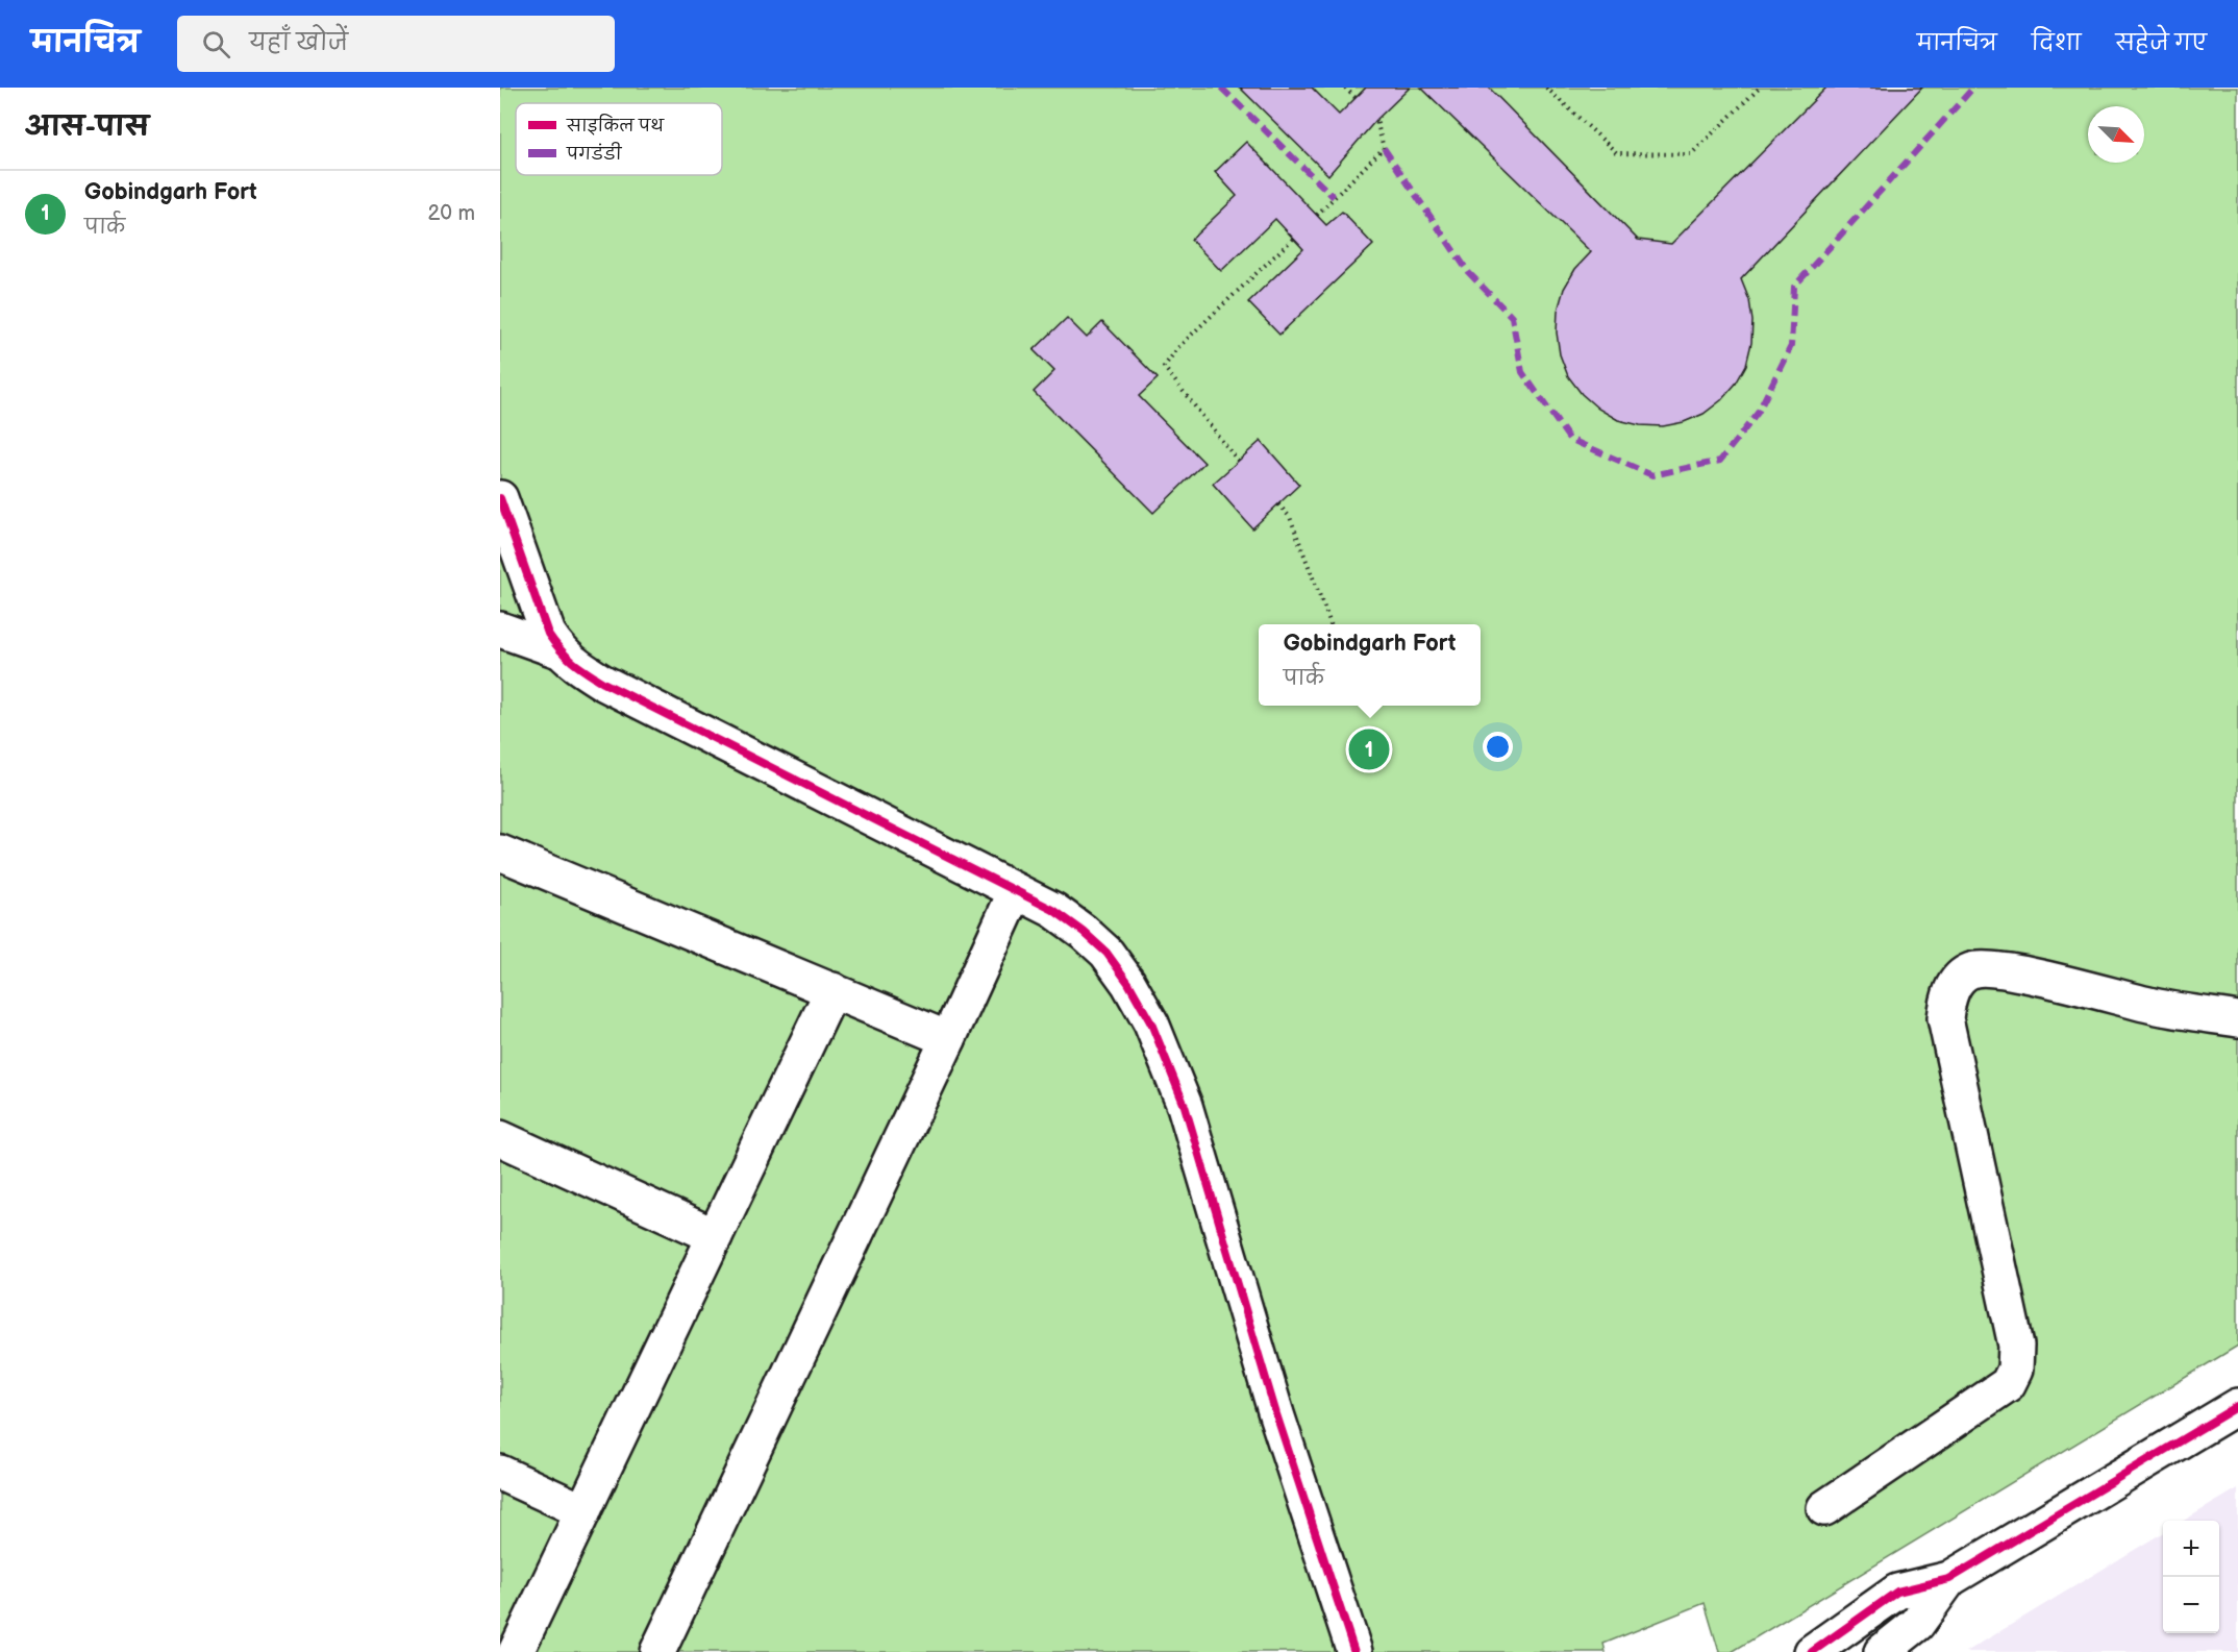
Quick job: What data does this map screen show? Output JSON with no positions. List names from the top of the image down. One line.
{"legend":["साइकिल पथ","पगडंडी"],"north":"bottom right","page":{"header":"मानचित्र","search":"यहाँ खोजें","nav":["मानचित्र","दिशा","सहेजे गए"],"heading":"आस-पास","list":[{"mark":"1","name":"Gobindgarh Fort","note":"पार्क","value":"20 m"}],"popup":["Gobindgarh Fort","पार्क"],"pins":"1","map_buttons":["+","−"]}}
